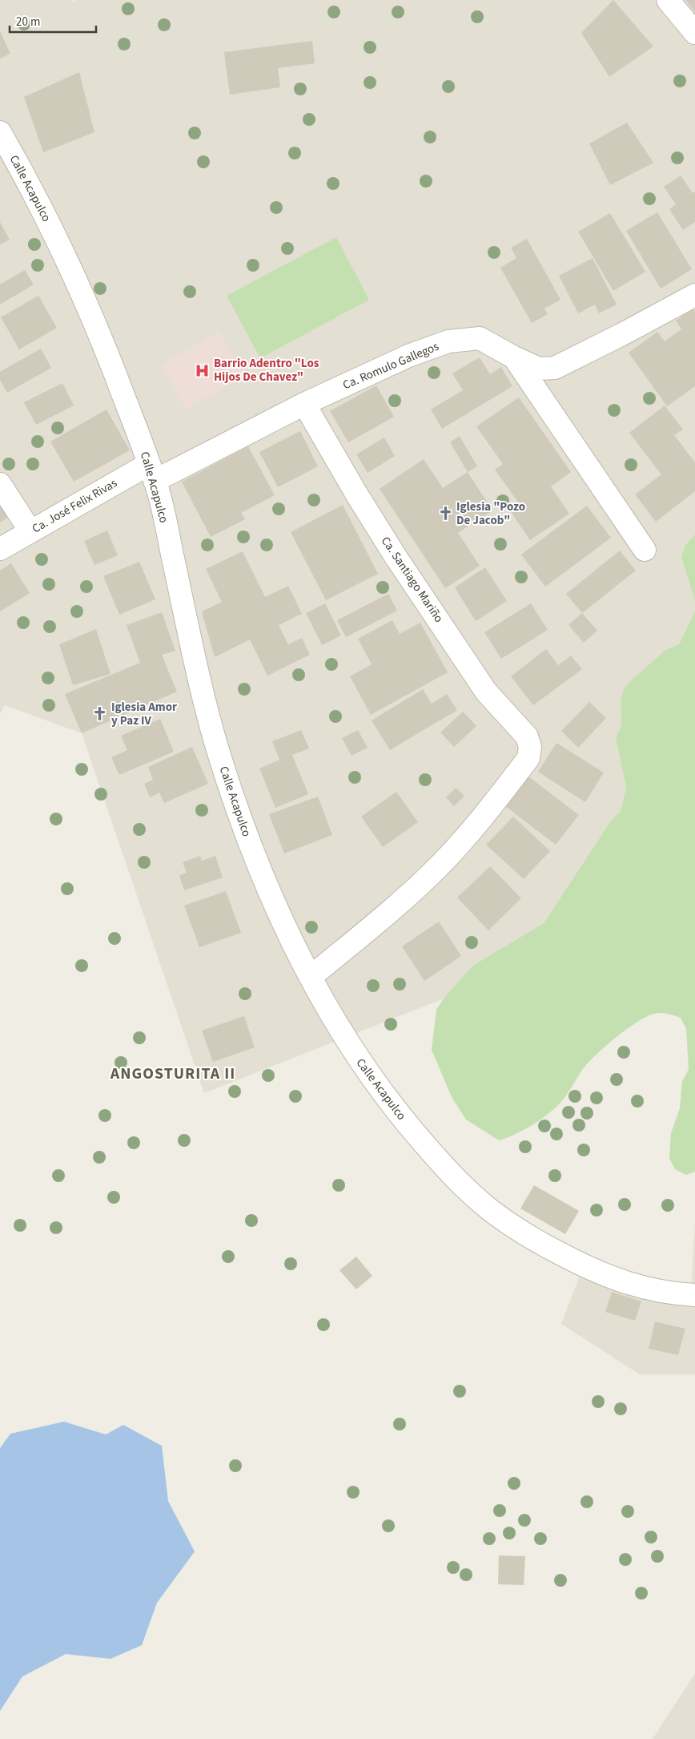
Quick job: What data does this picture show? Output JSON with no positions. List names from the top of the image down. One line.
{"streets":{"street":["Calle Acapulco","Ca. Romulo Gallegos","Ca. José Felix Rivas","Ca. Santiago Mariño"]},"crossings":[["Calle Acapulco","Ca. Romulo Gallegos"],["Calle Acapulco","Ca. José Felix Rivas"],["Calle Acapulco","Ca. Santiago Mariño"],["Ca. Romulo Gallegos","Ca. José Felix Rivas"],["Ca. Romulo Gallegos","Ca. Santiago Mariño"]],"districts":["ANGOSTURITA II"],"places":{"hospital":["Barrio Adentro \"Los Hijos De Chavez\""],"church":["Iglesia \"Pozo De Jacob\"","Iglesia Amor y Paz IV"]},"scale_bar":"20 m"}
